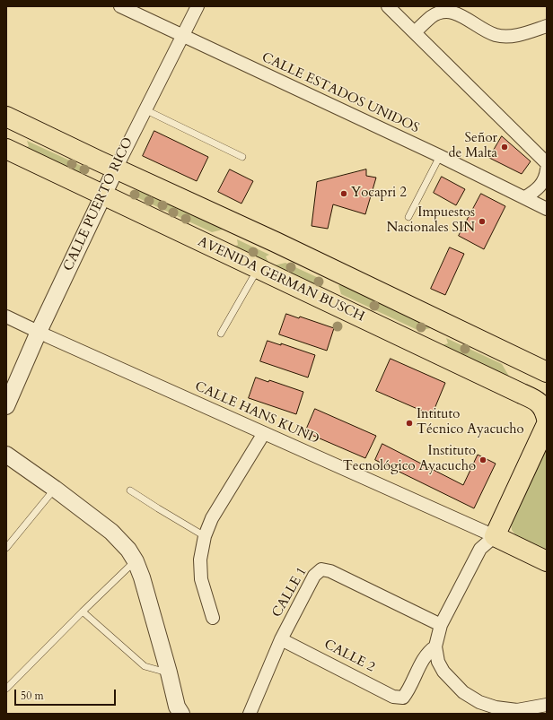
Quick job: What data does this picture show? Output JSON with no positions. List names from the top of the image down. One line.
{"streets":{"main road":["AVENIDA GERMAN BUSCH"],"street":["CALLE ESTADOS UNIDOS","CALLE PUERTO RICO","CALLE HANS KUND","CALLE 1","CALLE 2"]},"crossings":[["CALLE ESTADOS UNIDOS","CALLE PUERTO RICO"],["CALLE PUERTO RICO","AVENIDA GERMAN BUSCH"],["CALLE PUERTO RICO","CALLE HANS KUND"],["CALLE 1","CALLE 2"]],"places":["Señor de Malta","Yocapri 2","Impuestos Nacionales SIN","Intituto Técnico Ayacucho","Instituto Tecnológico Ayacucho"],"scale_bar":"50 m"}
